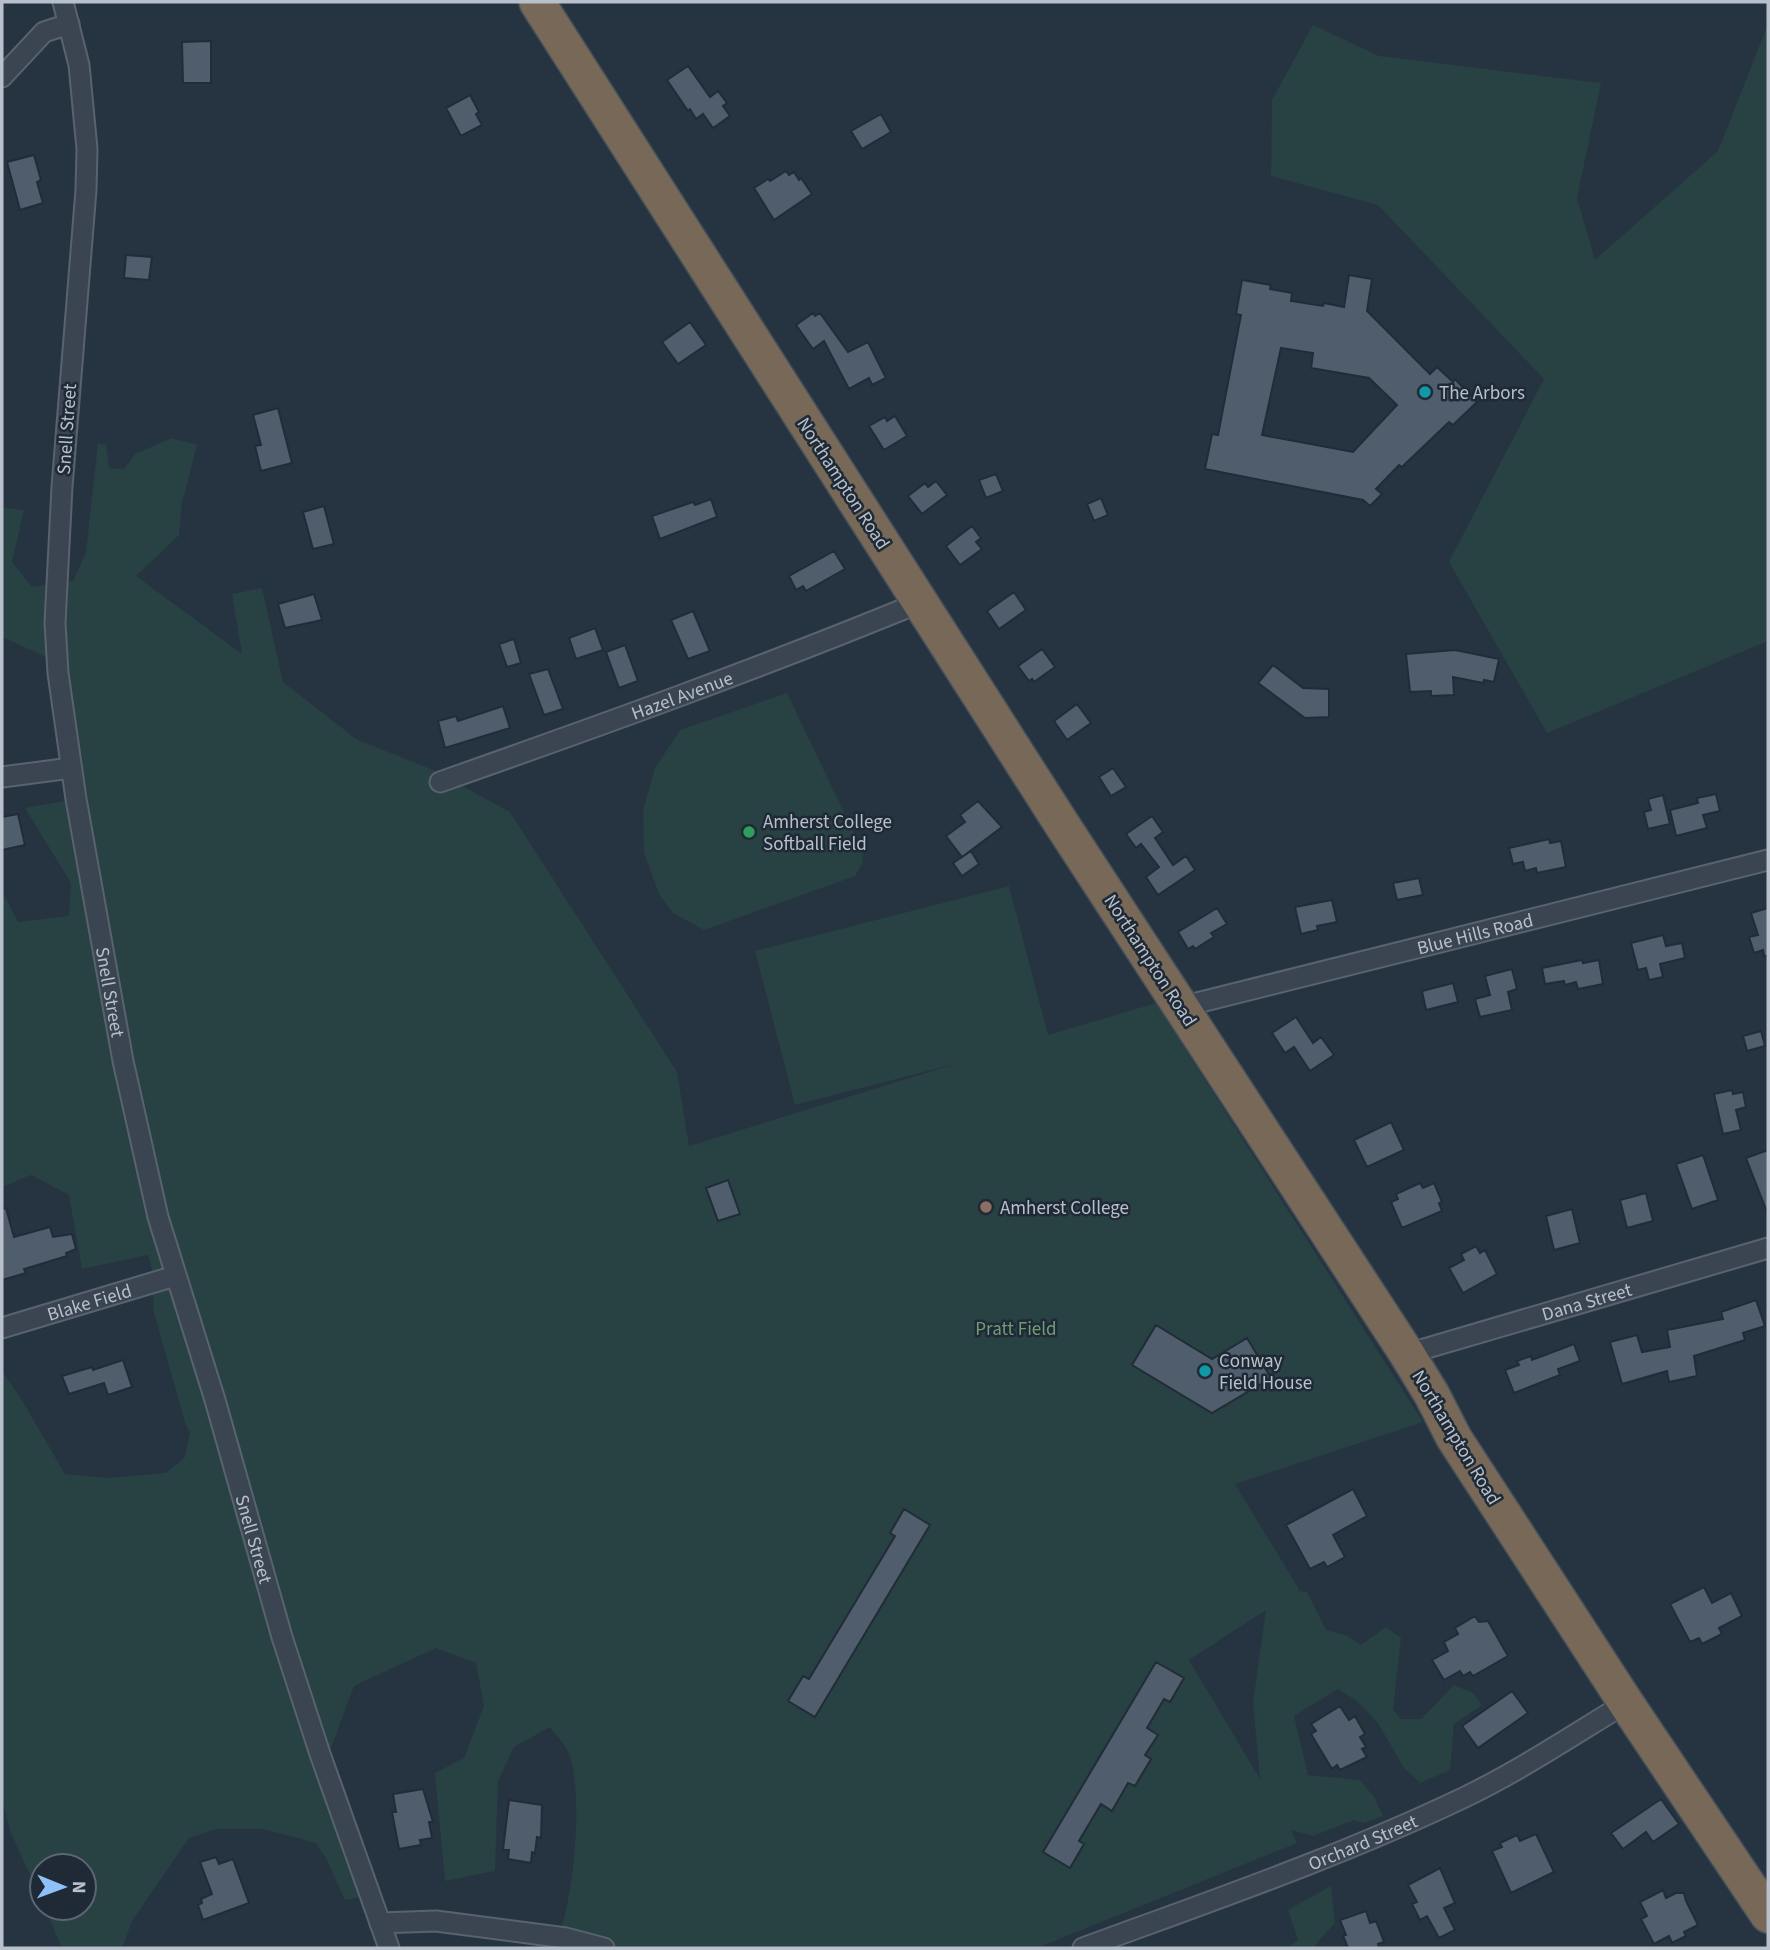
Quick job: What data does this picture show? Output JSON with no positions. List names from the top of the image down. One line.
{"streets":{"highway":["Northampton Road"],"street":["Snell Street","Hazel Avenue","Blue Hills Road","Dana Street","Blake Field","Orchard Street"]},"crossings":[["Snell Street","Blake Field"],["Northampton Road","Hazel Avenue"],["Northampton Road","Blue Hills Road"],["Northampton Road","Dana Street"],["Northampton Road","Orchard Street"]],"parks":["Pratt Field"],"places":["The Arbors","Amherst College Softball Field","Amherst College","Conway Field House"],"north":"right"}
